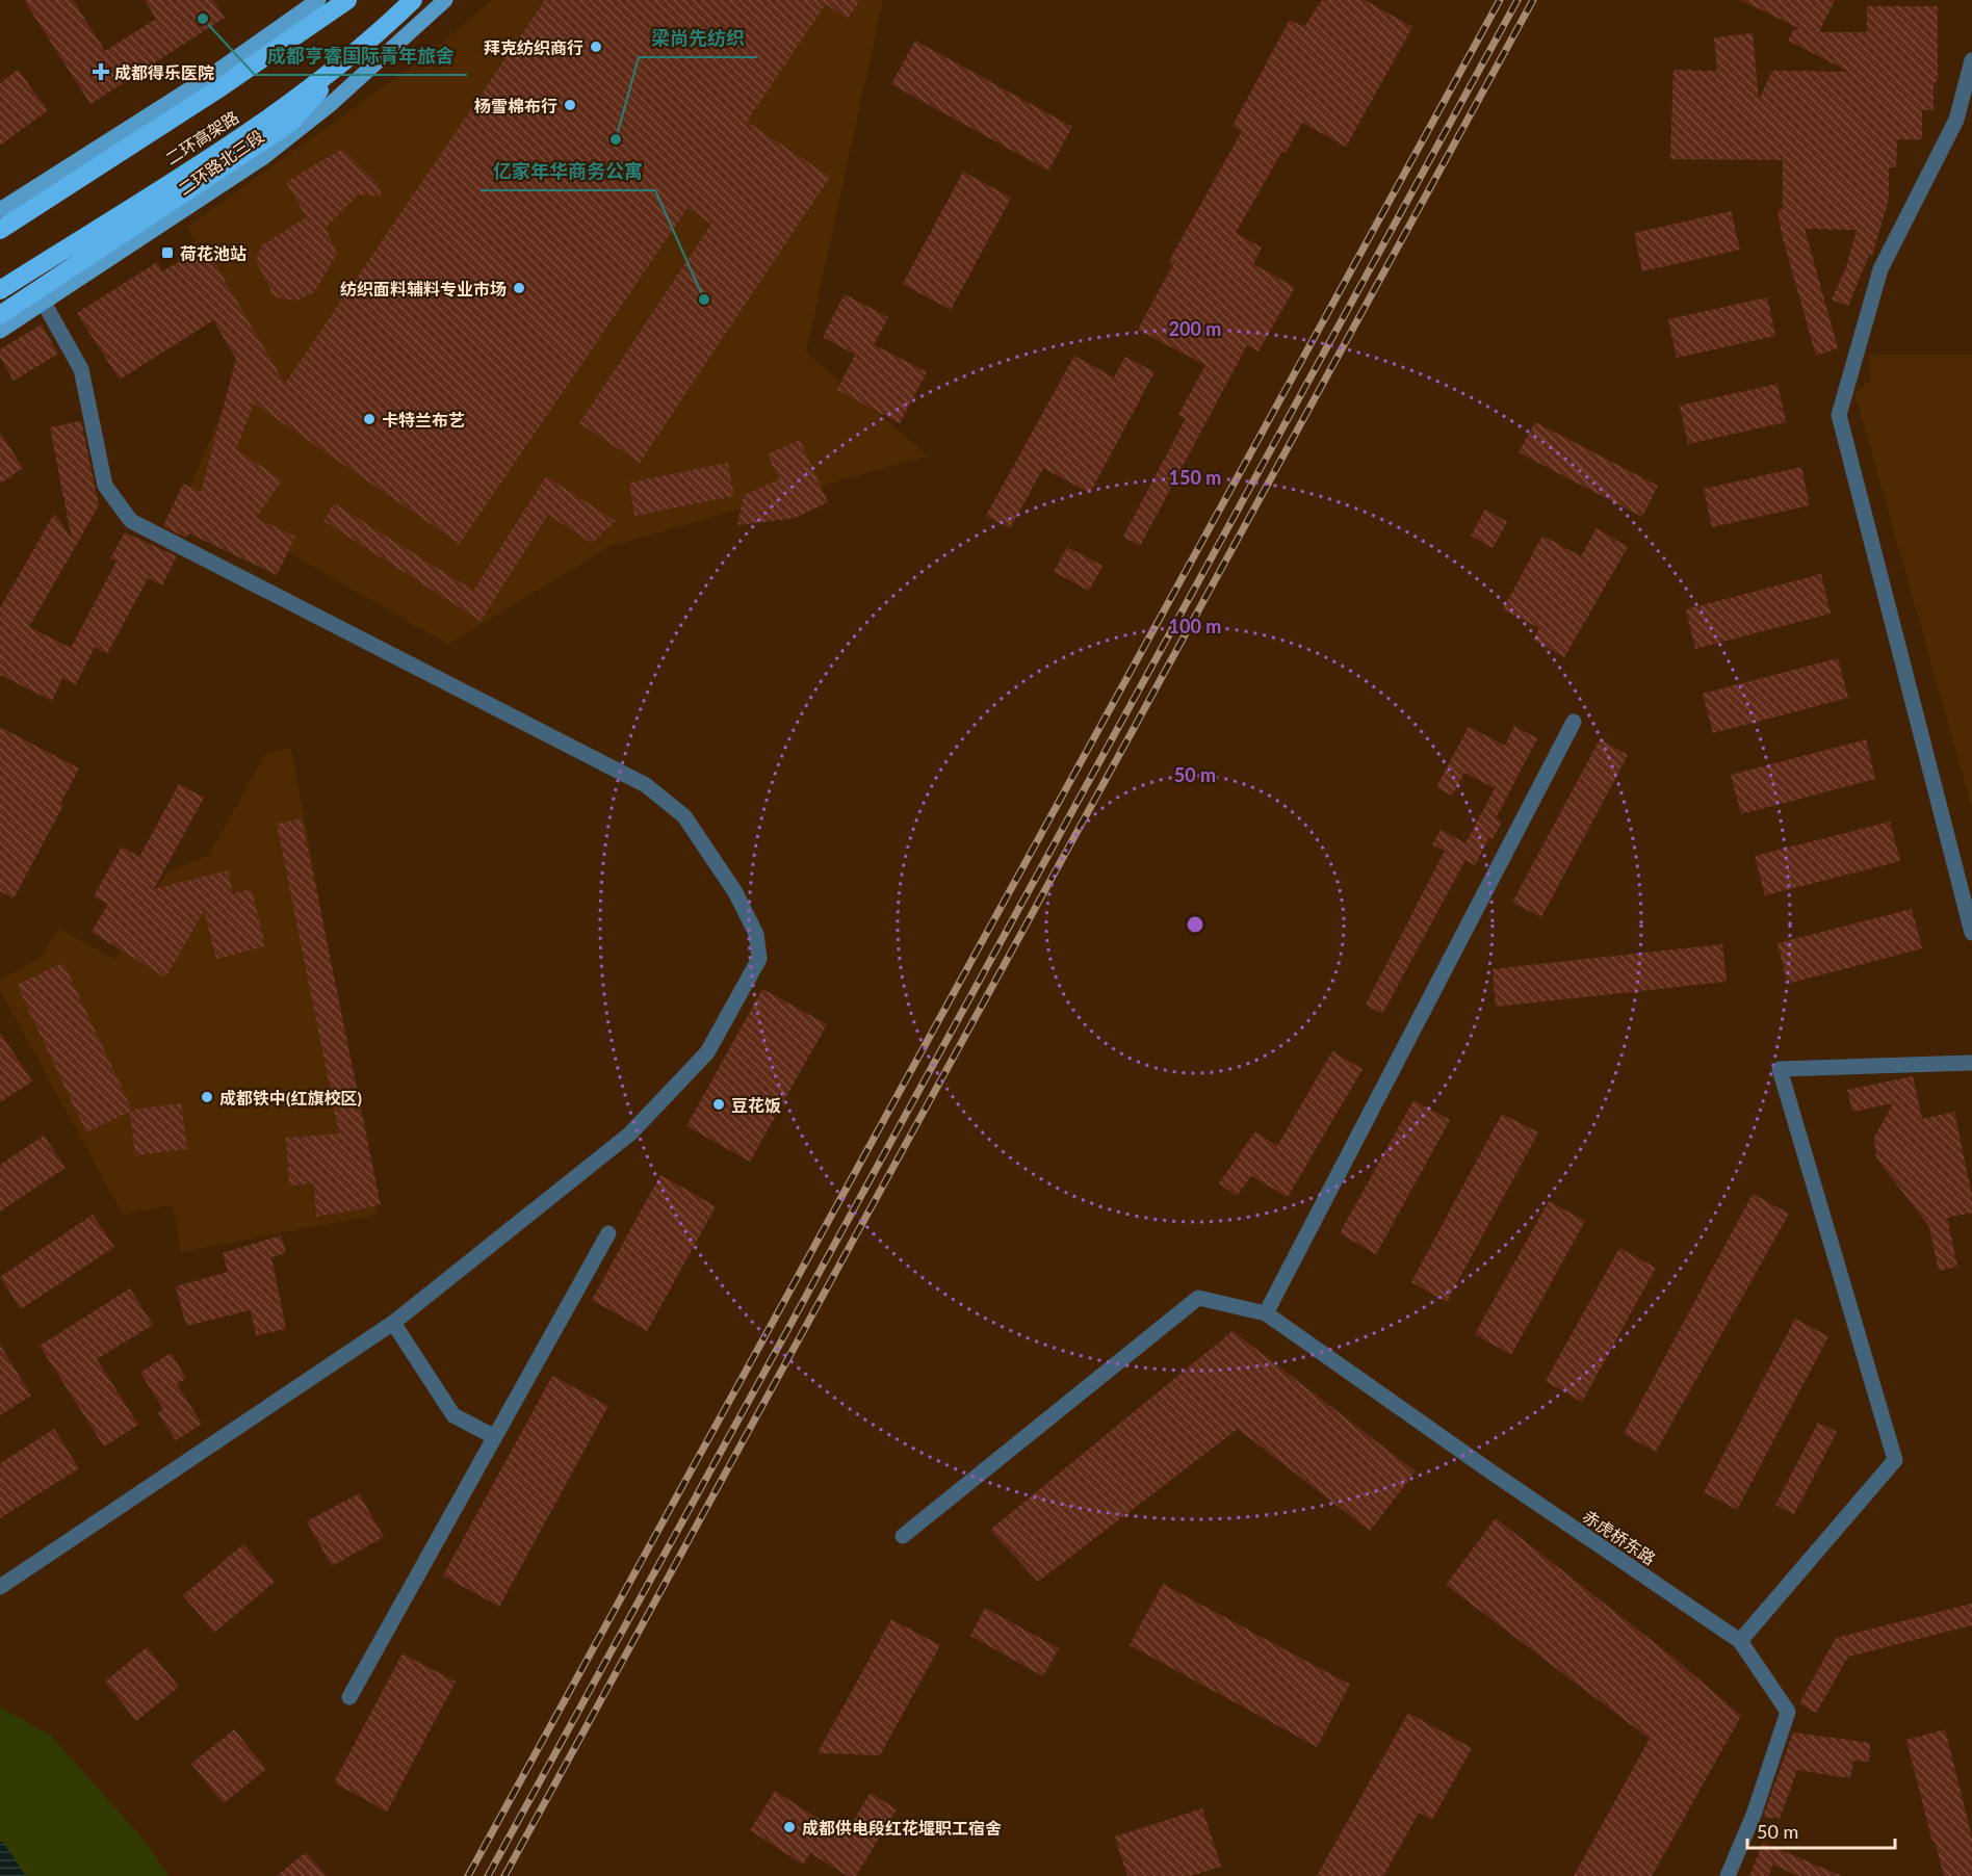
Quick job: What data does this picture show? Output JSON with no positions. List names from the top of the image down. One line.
{"streets":{"highway":["二环高架路"],"main road":["二环路北三段"],"street":["赤虎桥东路"]},"places":{"other":["成都亨睿国际青年旅舍","拜克纺织商行","杨雪棉布行","梁尚先纺织","纺织面料辅料专业市场","亿家年华商务公寓","卡特兰布艺","成都铁中(红旗校区)","豆花饭","成都供电段红花堰职工宿舍"],"health":["成都得乐医院"],"transit":["荷花池站"]},"scale_bar":"50 m","rings":["200 m","150 m","100 m","50 m"]}
